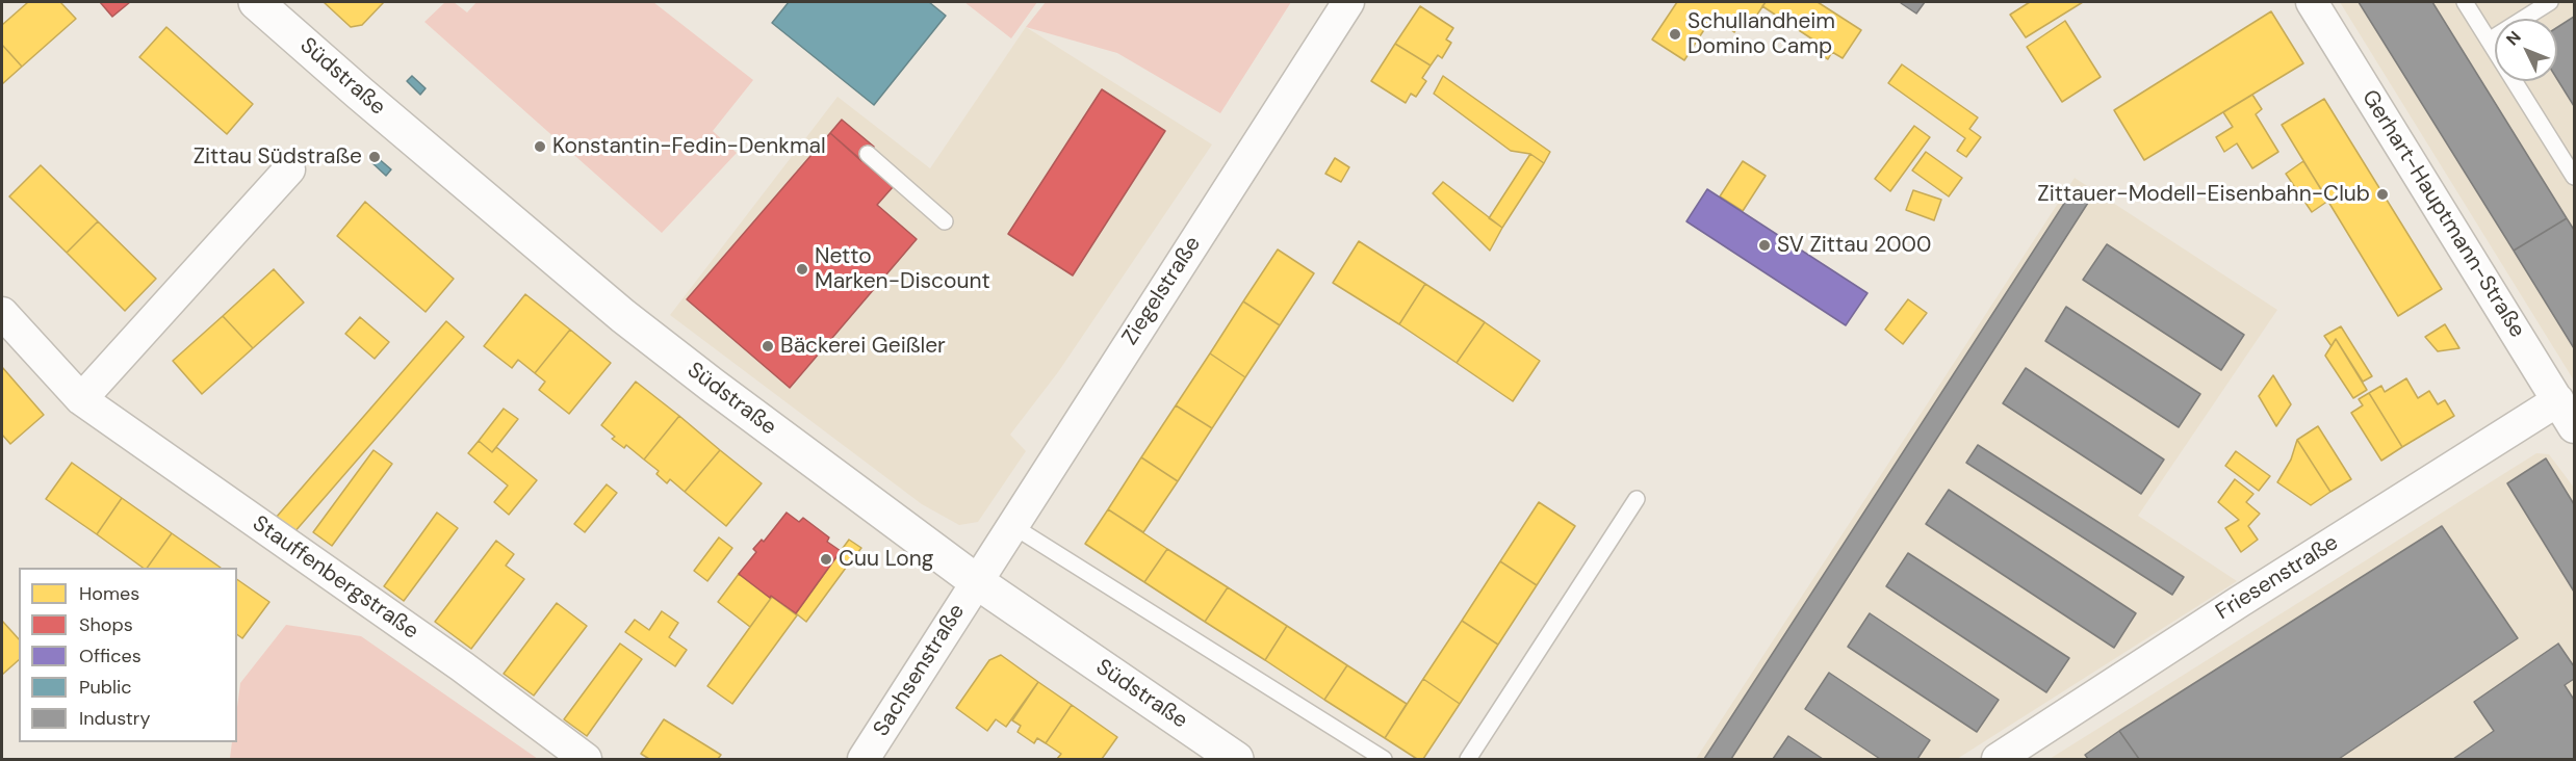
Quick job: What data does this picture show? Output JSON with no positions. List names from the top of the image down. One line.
{"streets":{"main road":["Südstraße"],"street":["Gerhart-Hauptmann-Straße","Ziegelstraße","Stauffenbergstraße","Friesenstraße","Sachsenstraße"]},"crossings":[["Südstraße","Ziegelstraße"],["Südstraße","Sachsenstraße"],["Gerhart-Hauptmann-Straße","Friesenstraße"],["Ziegelstraße","Sachsenstraße"]],"places":["Schullandheim Domino Camp","Konstantin-Fedin-Denkmal","Zittau Südstraße","Zittauer-Modell-Eisenbahn-Club","SV Zittau 2000","Netto Marken-Discount","Bäckerei Geißler","Cuu Long"],"legend":["Homes","Shops","Offices","Public","Industry"],"north":"top left"}
